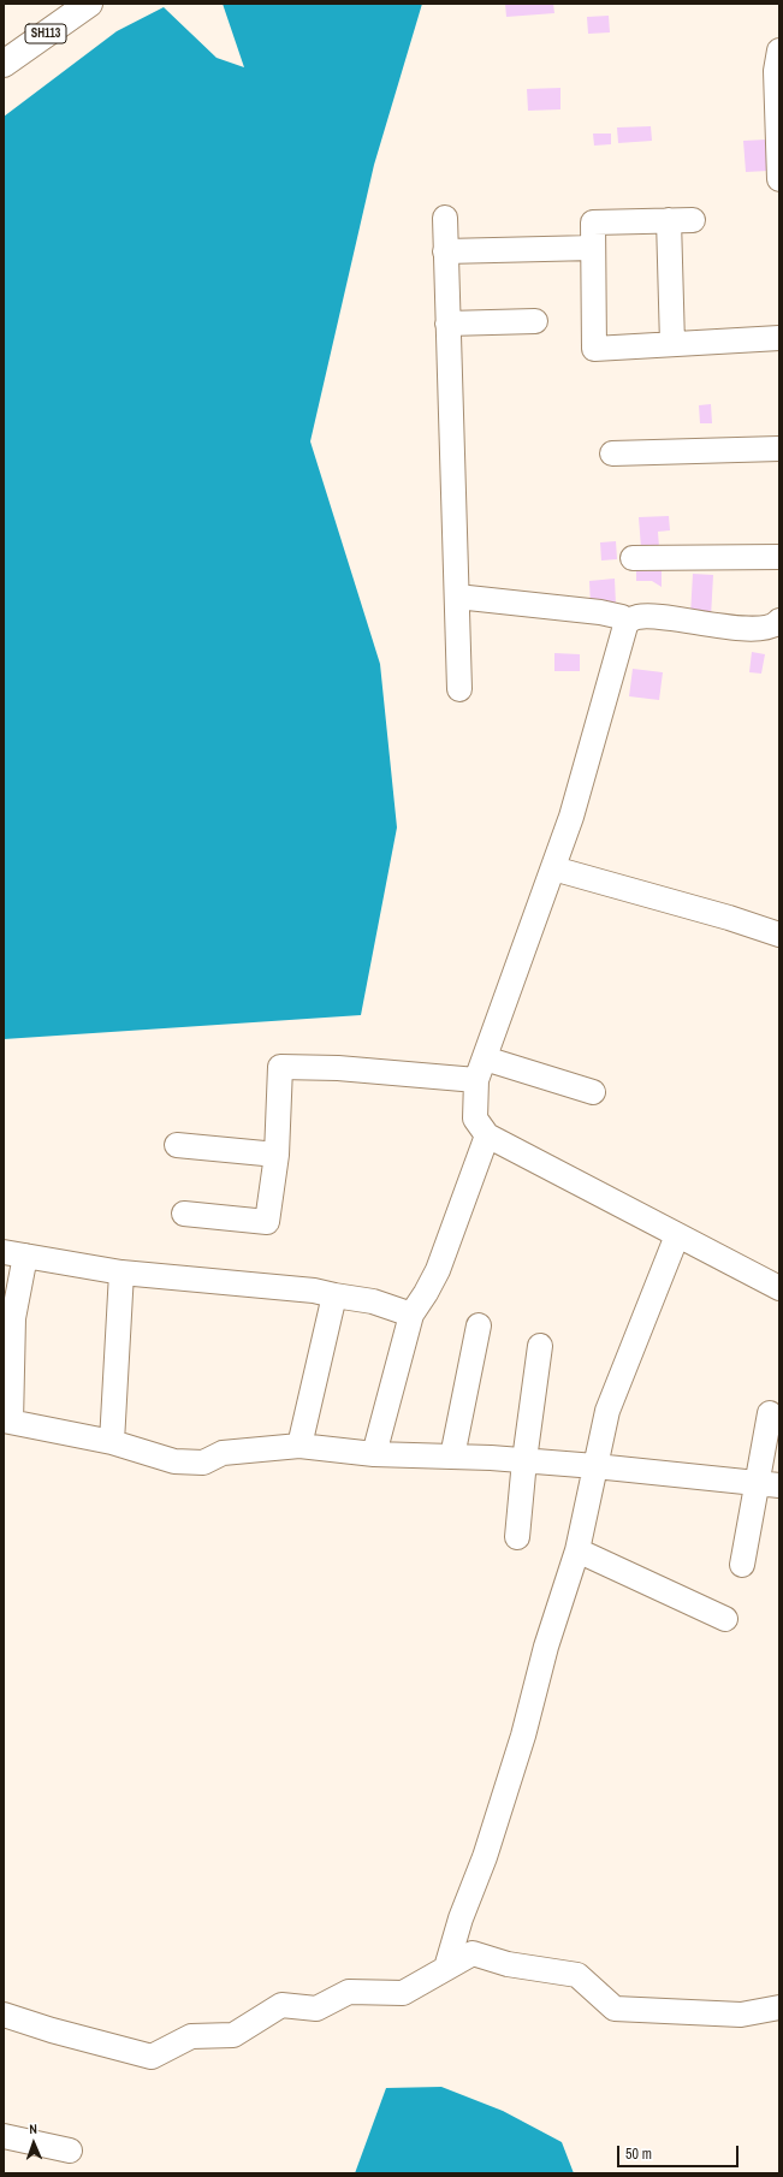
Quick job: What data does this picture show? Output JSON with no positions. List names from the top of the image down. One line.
{"streets":{"main road":["SH113"]},"scale_bar":"50 m","north":"top"}
